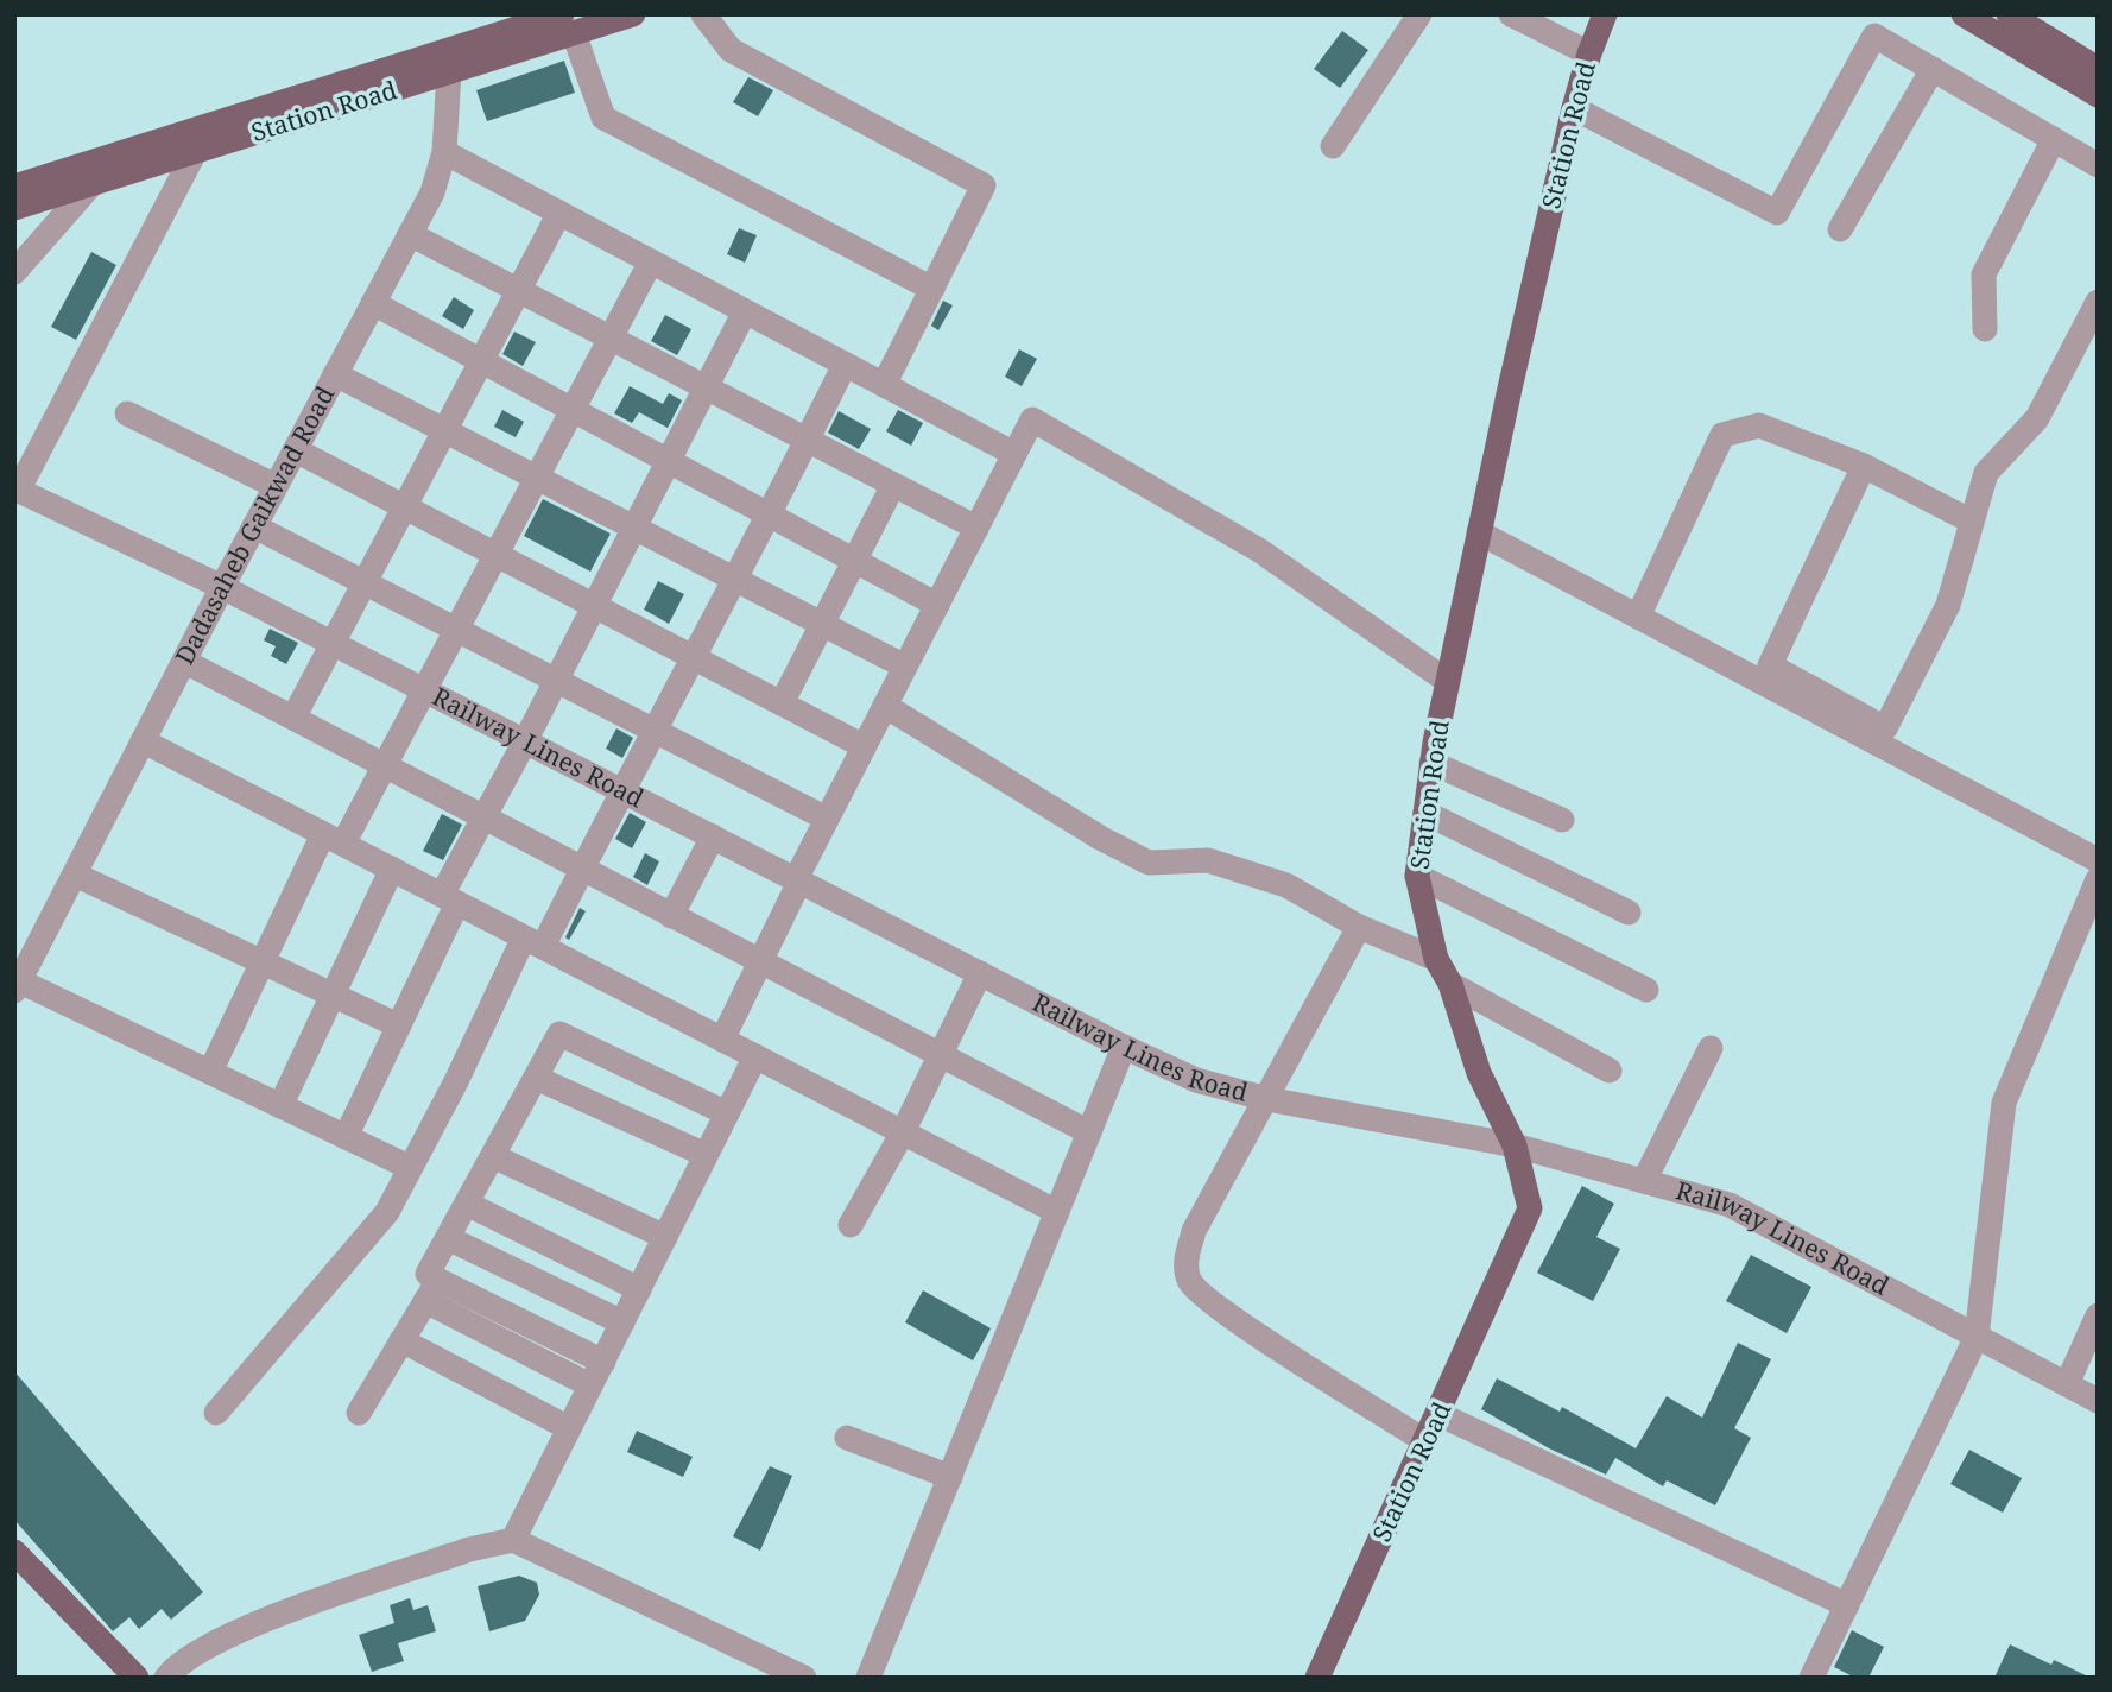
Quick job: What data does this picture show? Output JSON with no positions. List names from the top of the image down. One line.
{"streets":{"main road":["Station Road"],"street":["Dadasaheb Gaikwad Road","Railway Lines Road"]},"crossings":[["Station Road","Dadasaheb Gaikwad Road"],["Station Road","Railway Lines Road"],["Dadasaheb Gaikwad Road","Railway Lines Road"]]}
